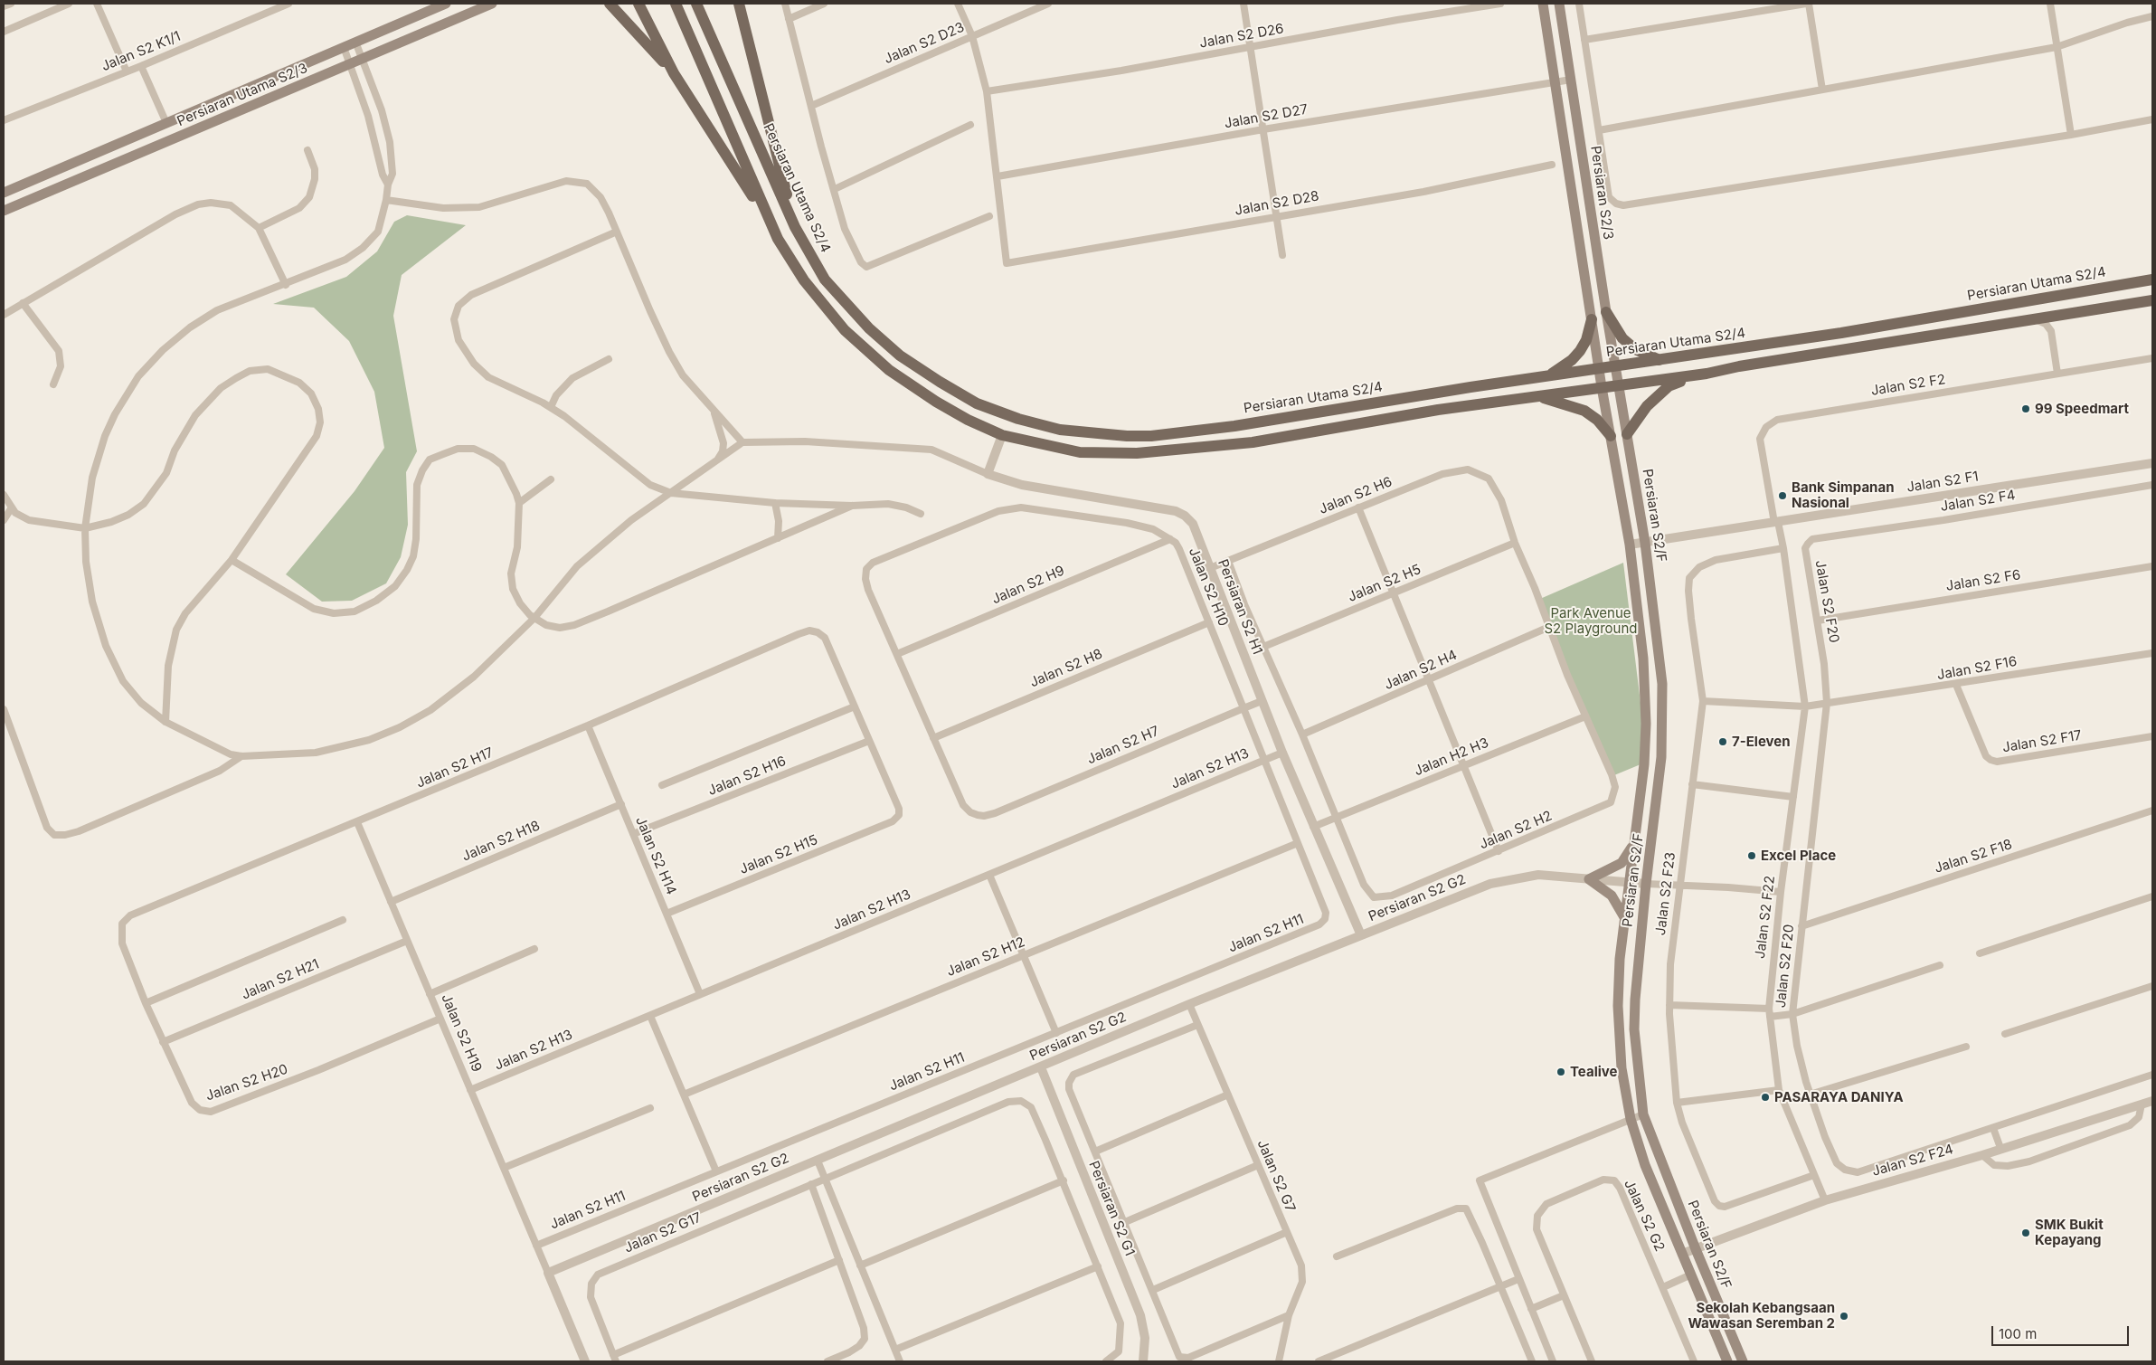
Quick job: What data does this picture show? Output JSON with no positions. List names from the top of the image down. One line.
{"streets":{"main road":["Persiaran Utama S2/3","Persiaran Utama S2/4","Persiaran S2/3","Persiaran S2/F"],"street":["Jalan S2 D26","Jalan S2 D23","Jalan S2 K1/1","Jalan S2 D27","Jalan S2 D28","Jalan S2 F2","Jalan S2 F1","Jalan S2 H6","Jalan S2 F4","Jalan S2 F6","Jalan S2 H5","Jalan S2 H9","Jalan S2 H10","Jalan S2 F20","Persiaran S2 H1","Jalan S2 H8","Jalan S2 F16","Jalan S2 H4","Jalan S2 F17","Jalan S2 H7","Jalan H2 H3","Jalan S2 H17","Jalan S2 H13","Jalan S2 H16","Jalan S2 H2","Jalan S2 H18","Jalan S2 H15","Jalan S2 H14","Jalan S2 F18","Jalan S2 F23","Persiaran S2 G2","Jalan S2 F22","Jalan S2 H11","Jalan S2 H12","Jalan S2 H21","Jalan S2 H19","Jalan S2 H20","Jalan S2 F24","Jalan S2 G7","Persiaran S2 G1","Jalan S2 G2","Jalan S2 G17"]},"crossings":[["Jalan S2 D27","Persiaran S2/3"],["Jalan S2 D27","Jalan S2 D28"],["Jalan S2 D27","Persiaran S2/F"],["Persiaran Utama S2/4","Persiaran S2/3"],["Persiaran Utama S2/4","Persiaran S2/F"],["Persiaran S2/3","Persiaran S2/F"],["Jalan S2 F2","Jalan S2 F1"],["Jalan S2 F2","Jalan S2 F22"],["Jalan S2 F1","Persiaran S2/F"],["Jalan S2 F1","Jalan S2 F22"],["Jalan S2 H6","Jalan S2 H5"],["Jalan S2 H6","Persiaran S2 H1"],["Jalan S2 H6","Jalan S2 H4"],["Jalan S2 H6","Jalan H2 H3"],["Jalan S2 H6","Jalan S2 H2"],["Jalan S2 F4","Jalan S2 F20"],["Persiaran S2/F","Persiaran S2 G2"],["Persiaran S2/F","Jalan S2 F24"],["Jalan S2 F6","Jalan S2 F20"],["Jalan S2 H9","Jalan S2 H10"],["Jalan S2 H10","Jalan S2 H8"],["Jalan S2 H10","Jalan S2 H7"],["Jalan S2 H10","Jalan S2 H13"],["Jalan S2 H10","Jalan S2 H11"],["Jalan S2 H10","Jalan S2 H12"],["Jalan S2 F20","Jalan S2 F16"],["Jalan S2 F20","Jalan S2 F18"],["Persiaran S2 H1","Jalan S2 H7"],["Persiaran S2 H1","Jalan H2 H3"],["Persiaran S2 H1","Jalan S2 H13"],["Persiaran S2 H1","Persiaran S2 G2"],["Jalan S2 F16","Jalan S2 F17"],["Jalan S2 F16","Jalan S2 F23"],["Jalan S2 F16","Jalan S2 F22"],["Jalan H2 H3","Jalan S2 H2"],["Jalan S2 H17","Jalan S2 H14"],["Jalan S2 H17","Jalan S2 H19"],["Jalan S2 H17","Jalan S2 H20"],["Jalan S2 H13","Jalan S2 H14"],["Jalan S2 H13","Jalan S2 H19"],["Jalan S2 H16","Jalan S2 H15"],["Jalan S2 H16","Jalan S2 H14"],["Jalan S2 H18","Jalan S2 H14"],["Jalan S2 H18","Jalan S2 H19"],["Jalan S2 H15","Jalan S2 H14"],["Jalan S2 F23","Jalan S2 F22"],["Persiaran S2 G2","Jalan S2 H19"],["Persiaran S2 G2","Jalan S2 G7"],["Persiaran S2 G2","Persiaran S2 G1"],["Jalan S2 F22","Jalan S2 F24"],["Jalan S2 H11","Jalan S2 H19"],["Jalan S2 H21","Jalan S2 H19"],["Jalan S2 H21","Jalan S2 H20"],["Jalan S2 H19","Jalan S2 H20"]],"parks":["Park Avenue S2 Playground"],"places":["99 Speedmart","Bank Simpanan Nasional","7-Eleven","Excel Place","Tealive","PASARAYA DANIYA","SMK Bukit Kepayang","Sekolah Kebangsaan Wawasan Seremban 2"],"scale_bar":"100 m"}
